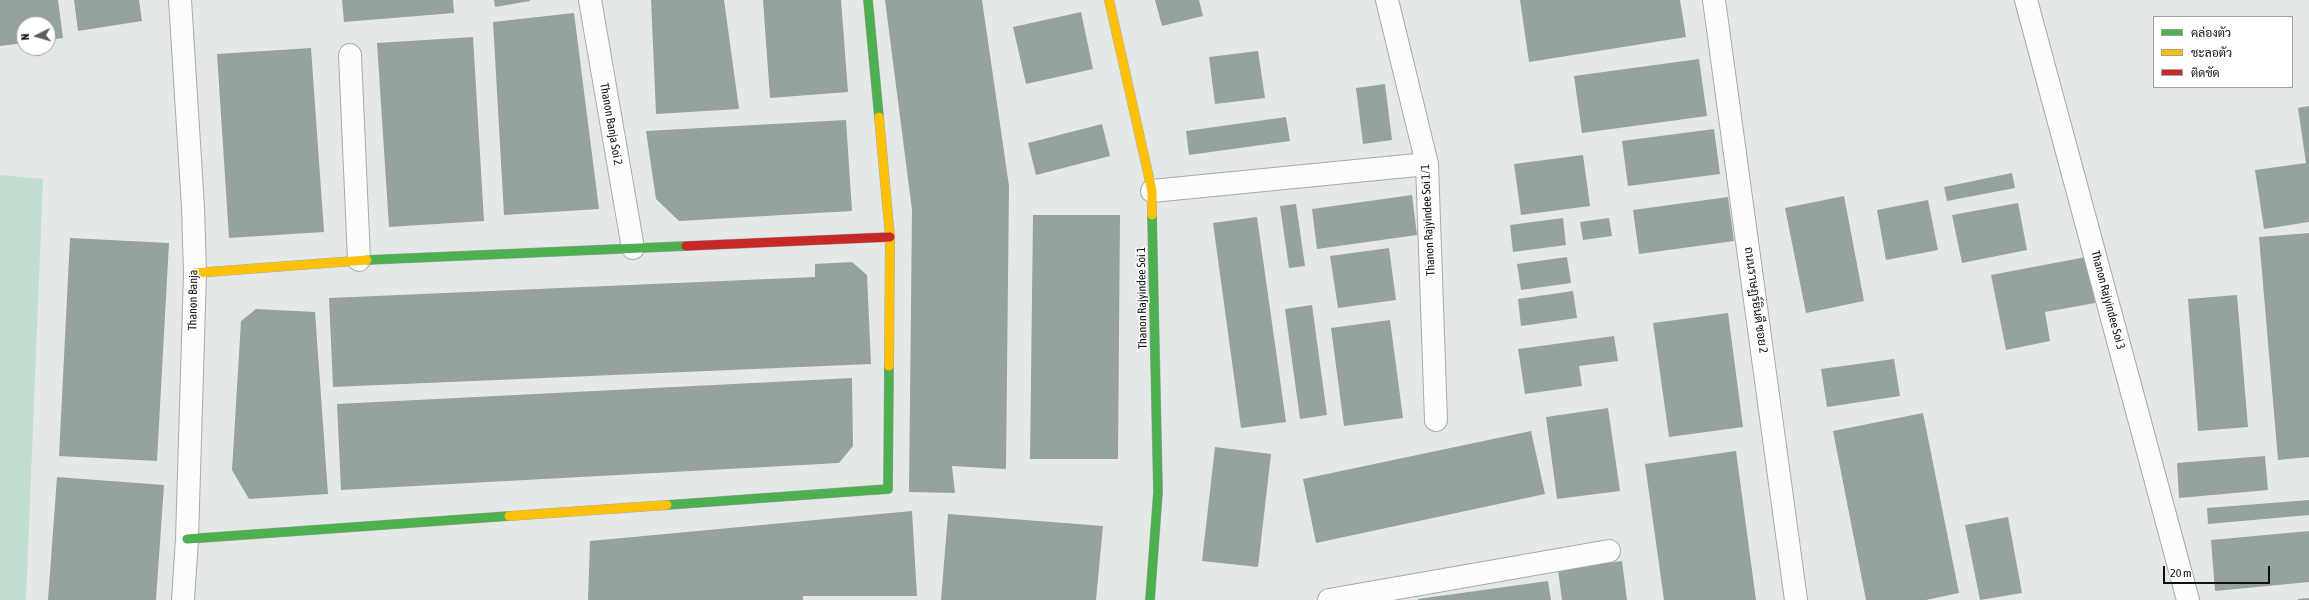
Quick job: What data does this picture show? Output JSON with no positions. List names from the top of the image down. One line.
{"streets":{"street":["Thanon Banja Soi 2","Thanon Rajyindee Soi 1/1","Thanon Rajyindee Soi 1","Thanon Banja","ถนนราษฏร์ยินดี ซอย 2","Thanon Rajyindee Soi 3"]},"legend":["คล่องตัว","ชะลอตัว","ติดขัด"],"scale_bar":"20 m","north":"left"}
